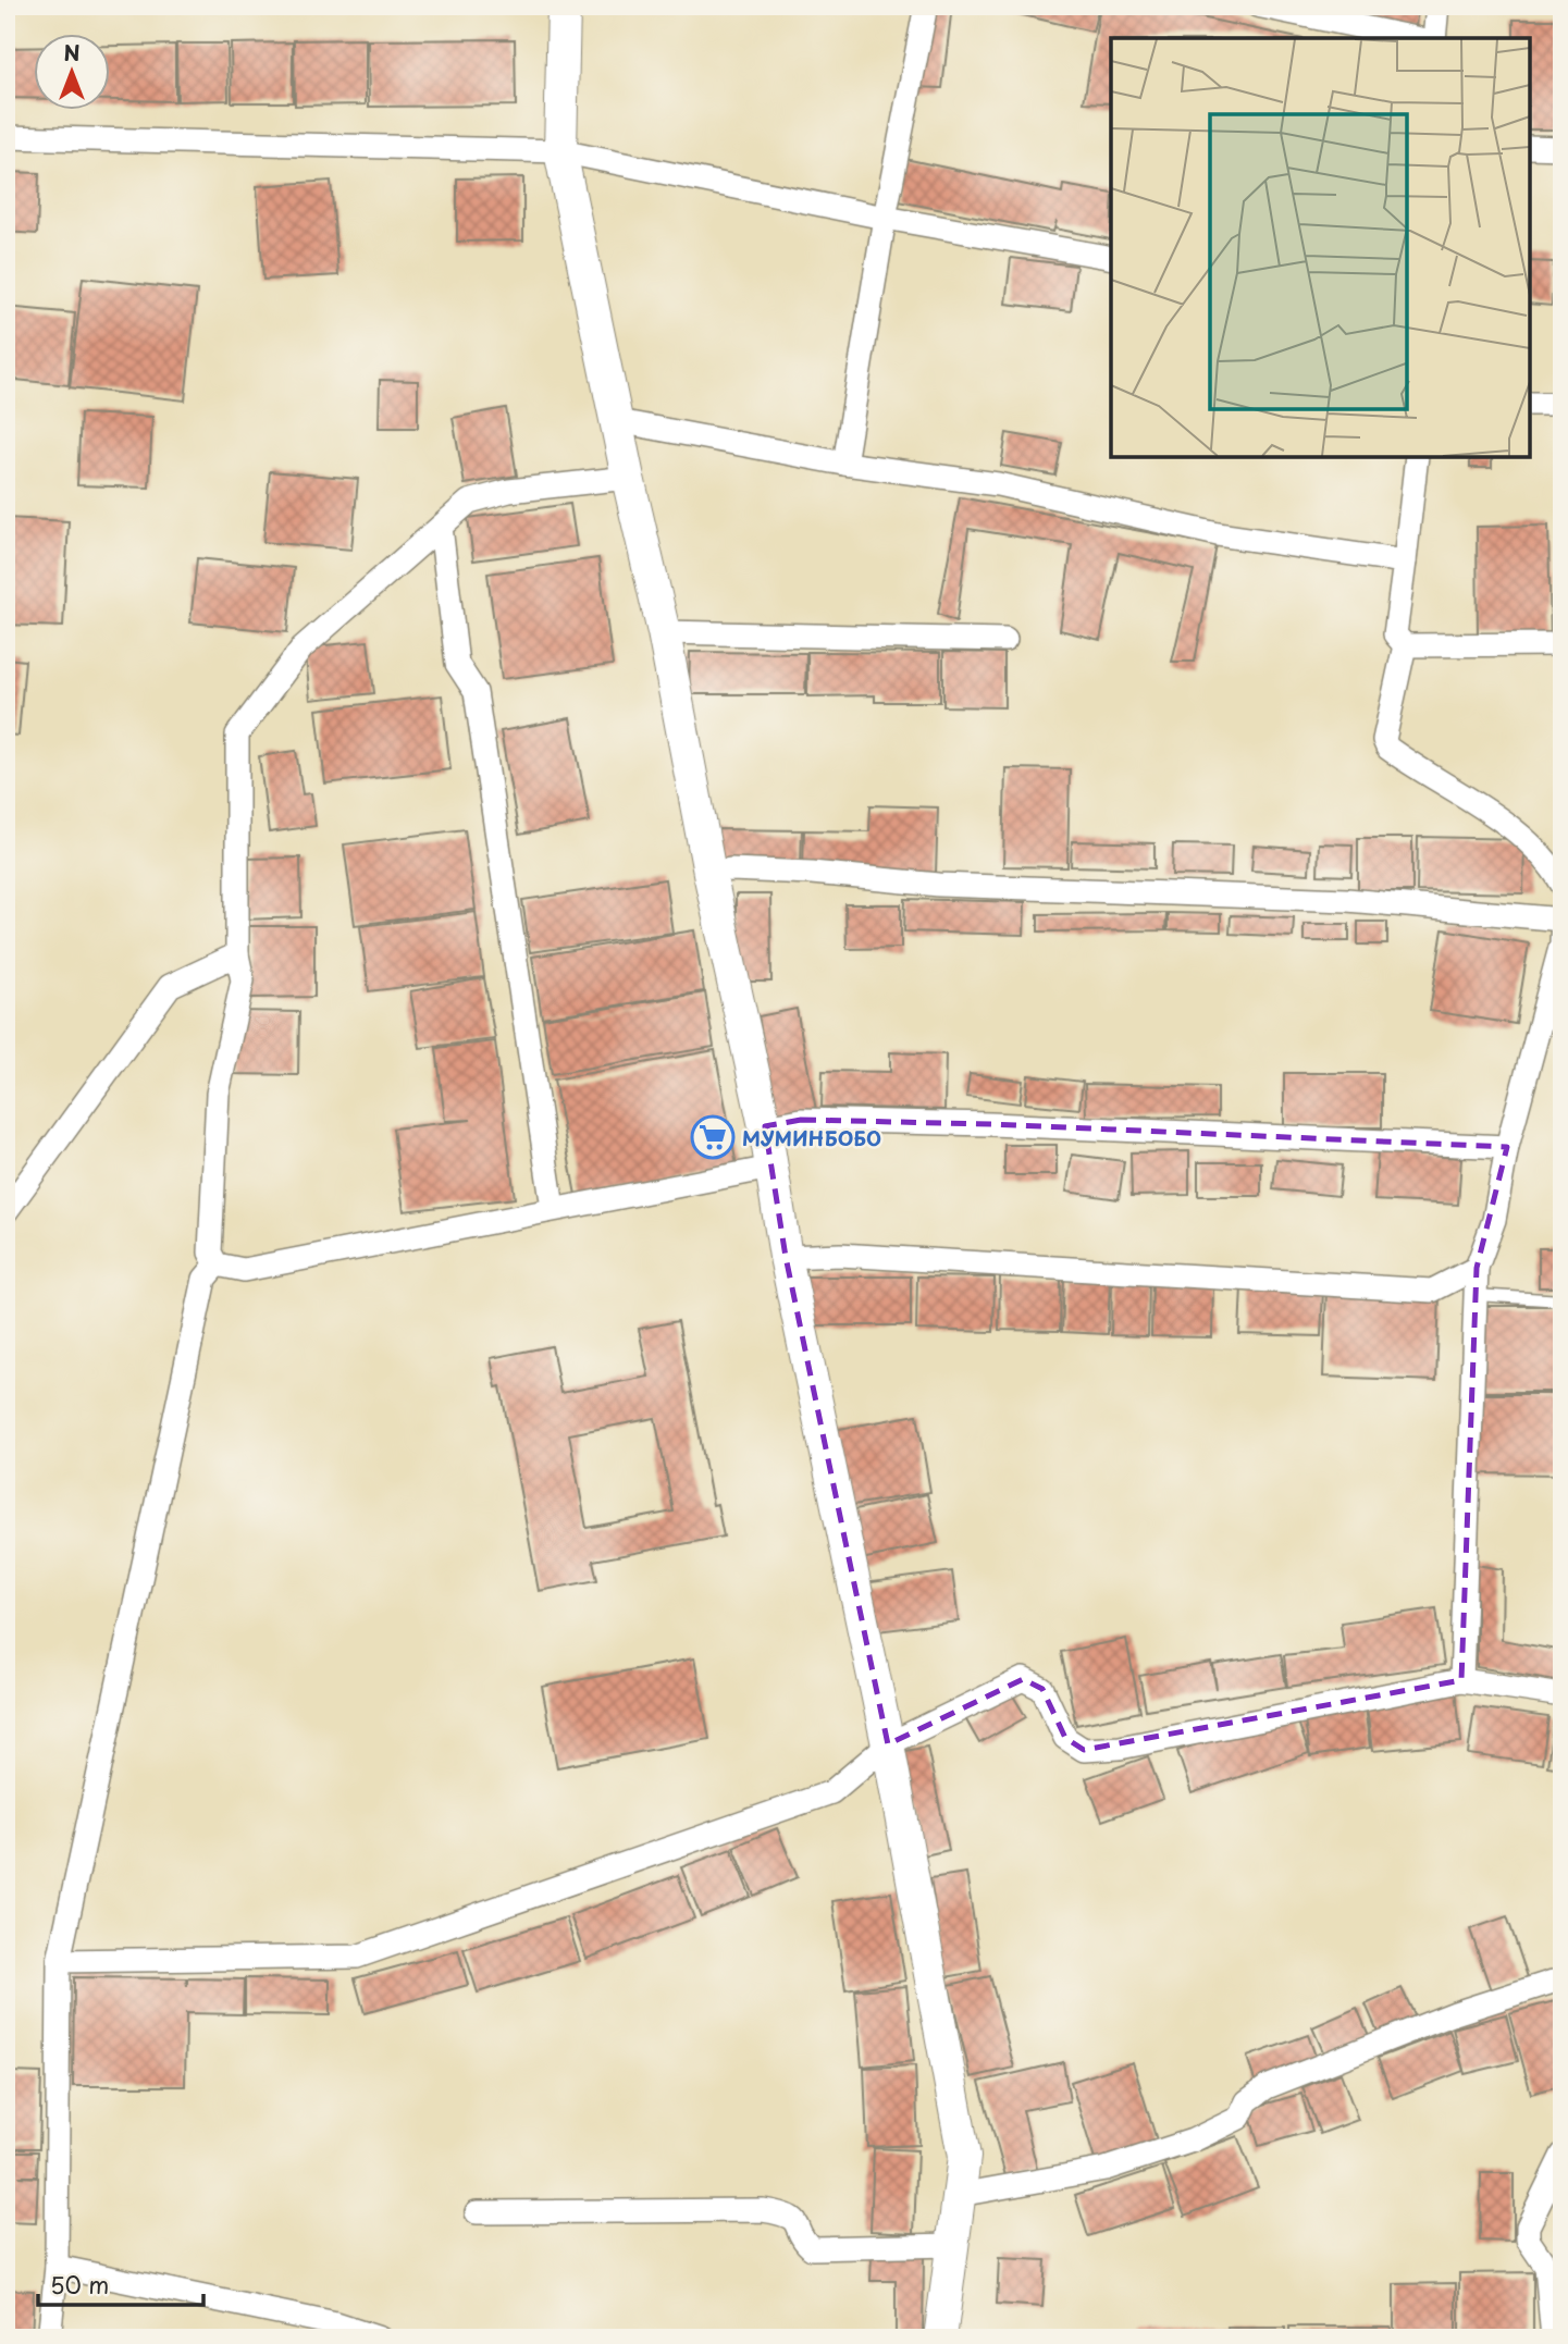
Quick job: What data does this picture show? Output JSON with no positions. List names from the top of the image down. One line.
{"places":{"supermarket":["МУМИНБОБО"]},"scale_bar":"50 m","north":"top"}
